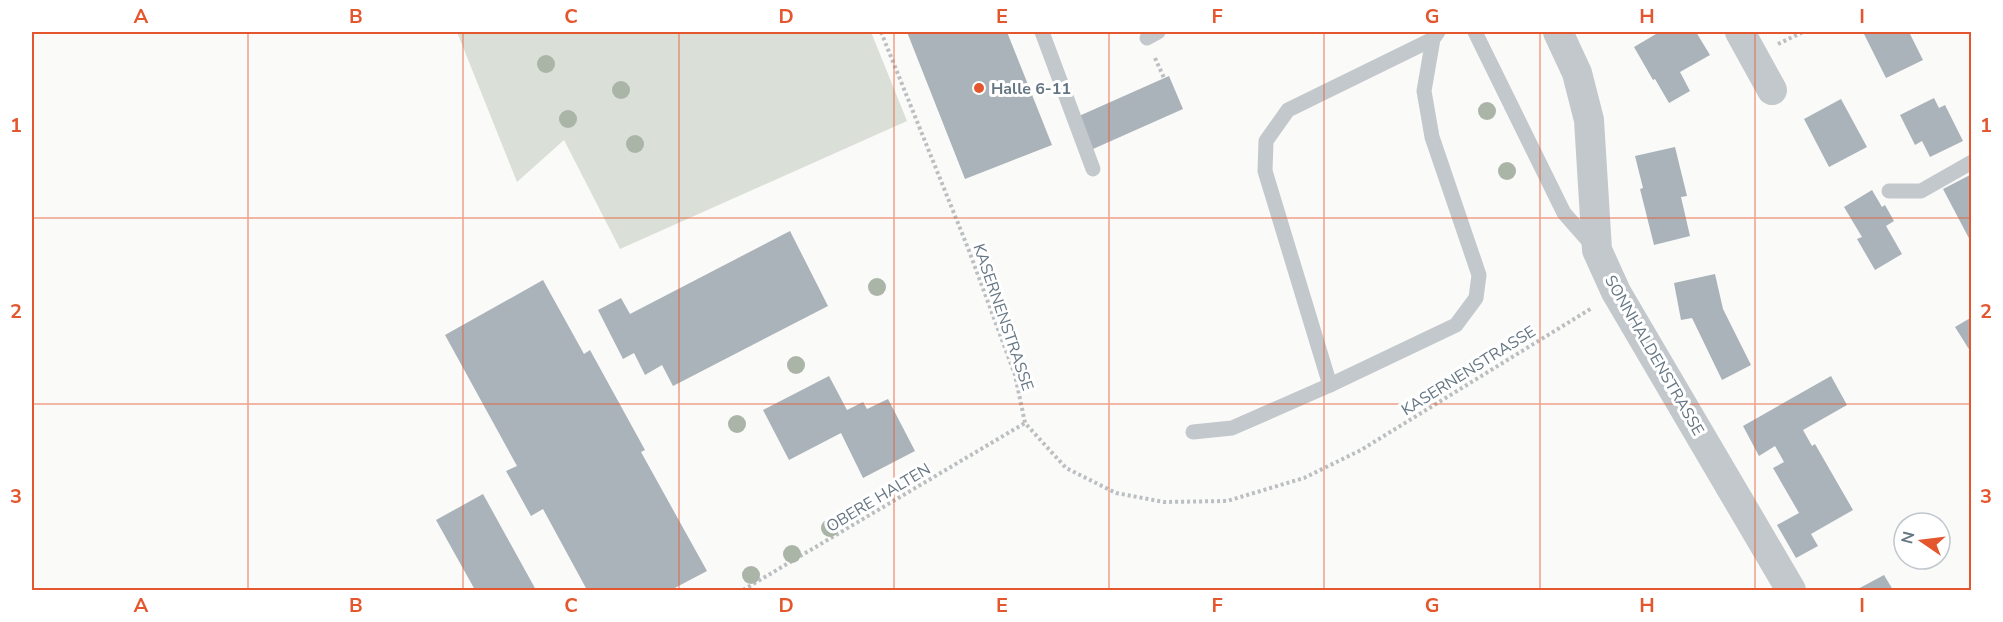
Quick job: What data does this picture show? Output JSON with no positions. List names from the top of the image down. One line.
{"streets":{"street":["SONNHALDENSTRASSE"],"path":["KASERNENSTRASSE","OBERE HALTEN"]},"crossings":[["KASERNENSTRASSE","SONNHALDENSTRASSE"],["KASERNENSTRASSE","OBERE HALTEN"]],"places":["Halle 6-11"],"north":"left","grid":{"columns":["A","B","C","D","E","F","G","H","I"],"rows":["1","2","3"]}}
